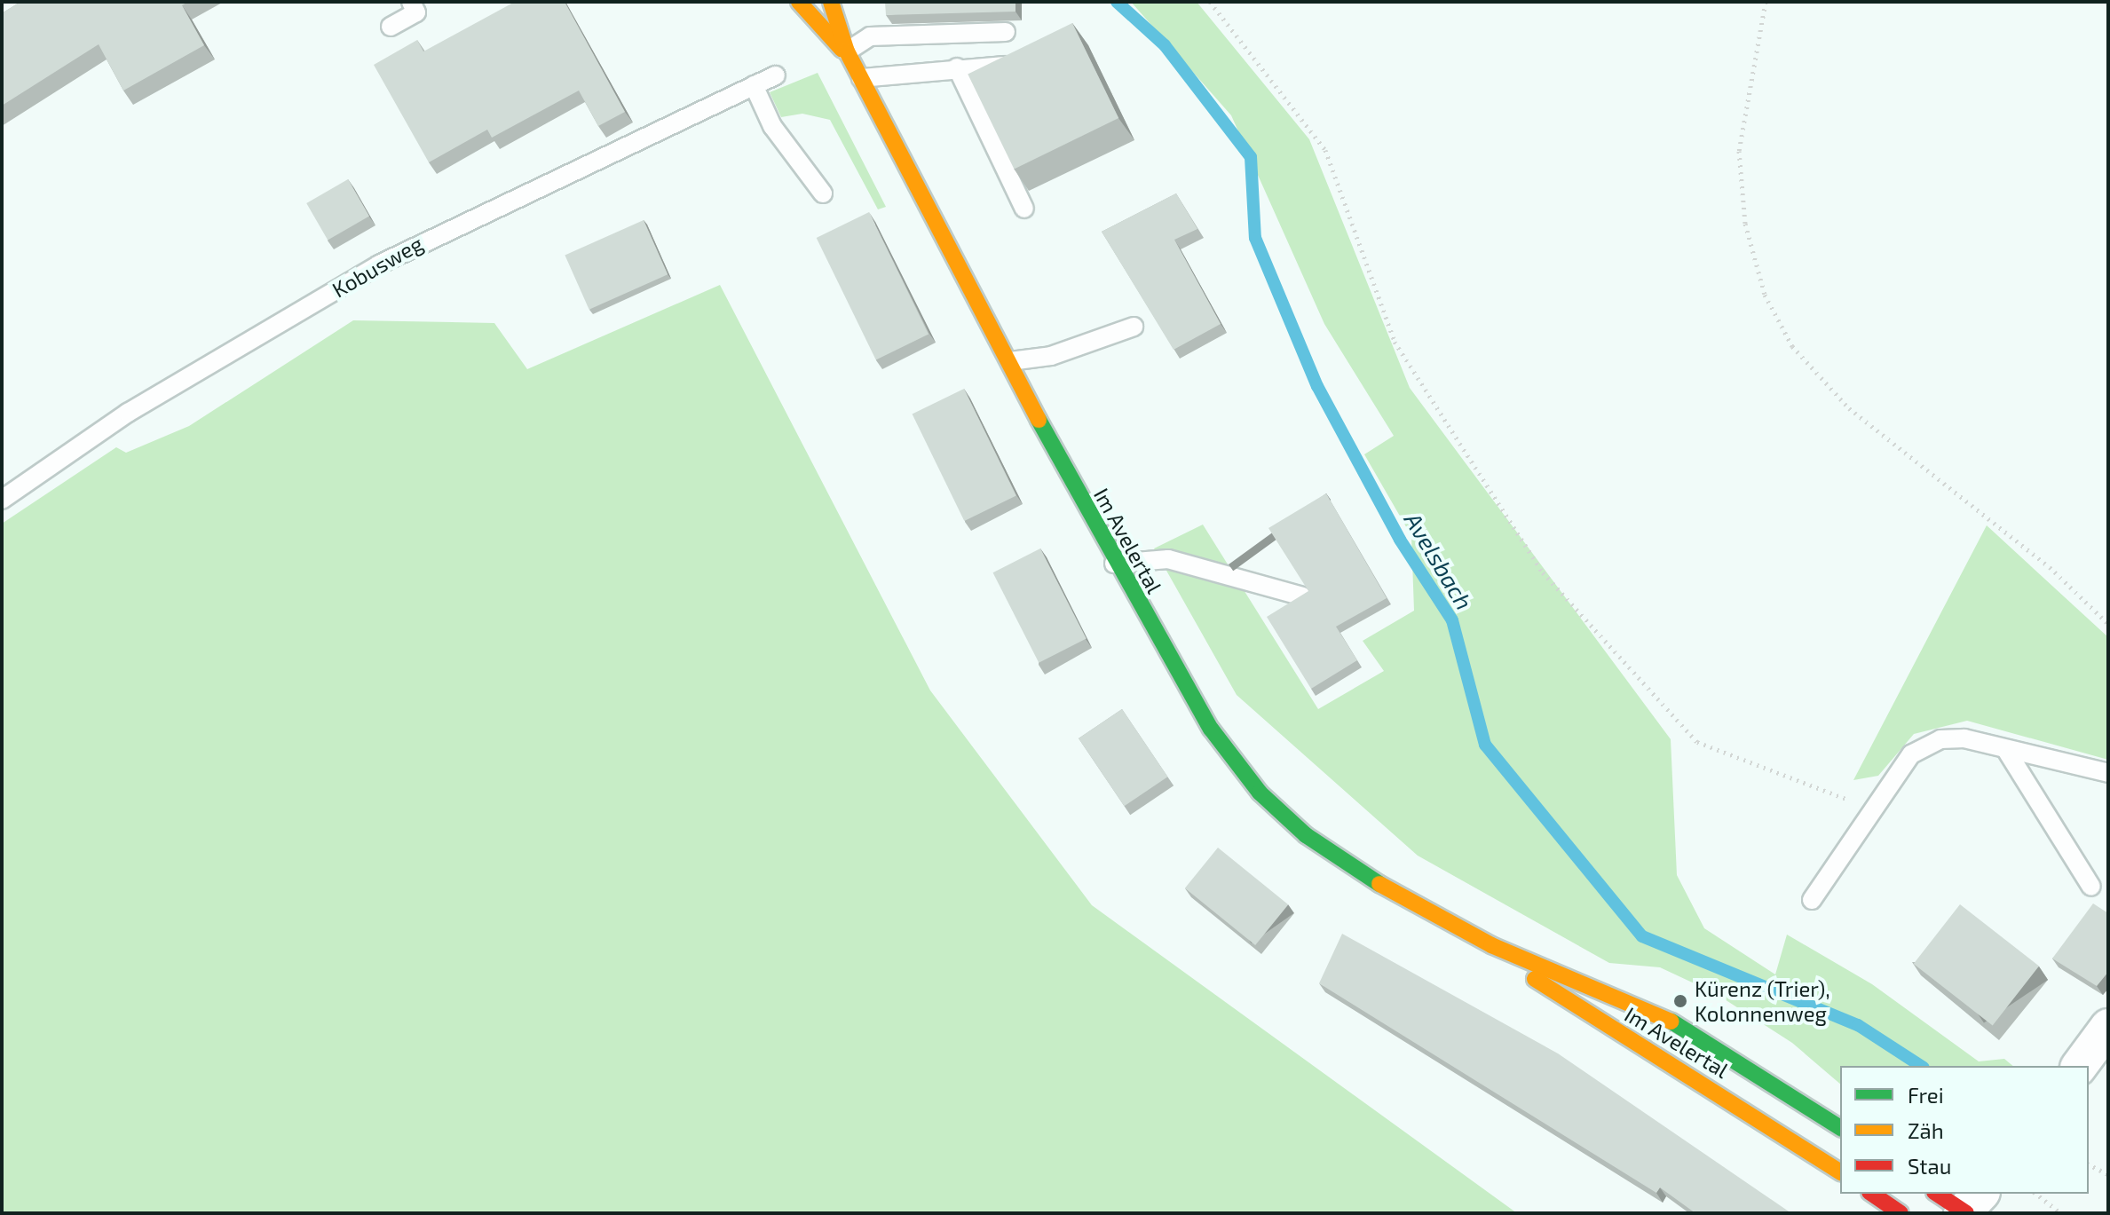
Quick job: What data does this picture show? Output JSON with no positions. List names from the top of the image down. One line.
{"streets":{"main road":["Im Avelertal"],"lane":["Kobusweg"]},"water":["Avelsbach"],"places":["Kürenz (Trier), Kolonnenweg"],"legend":["Frei","Zäh","Stau"]}
